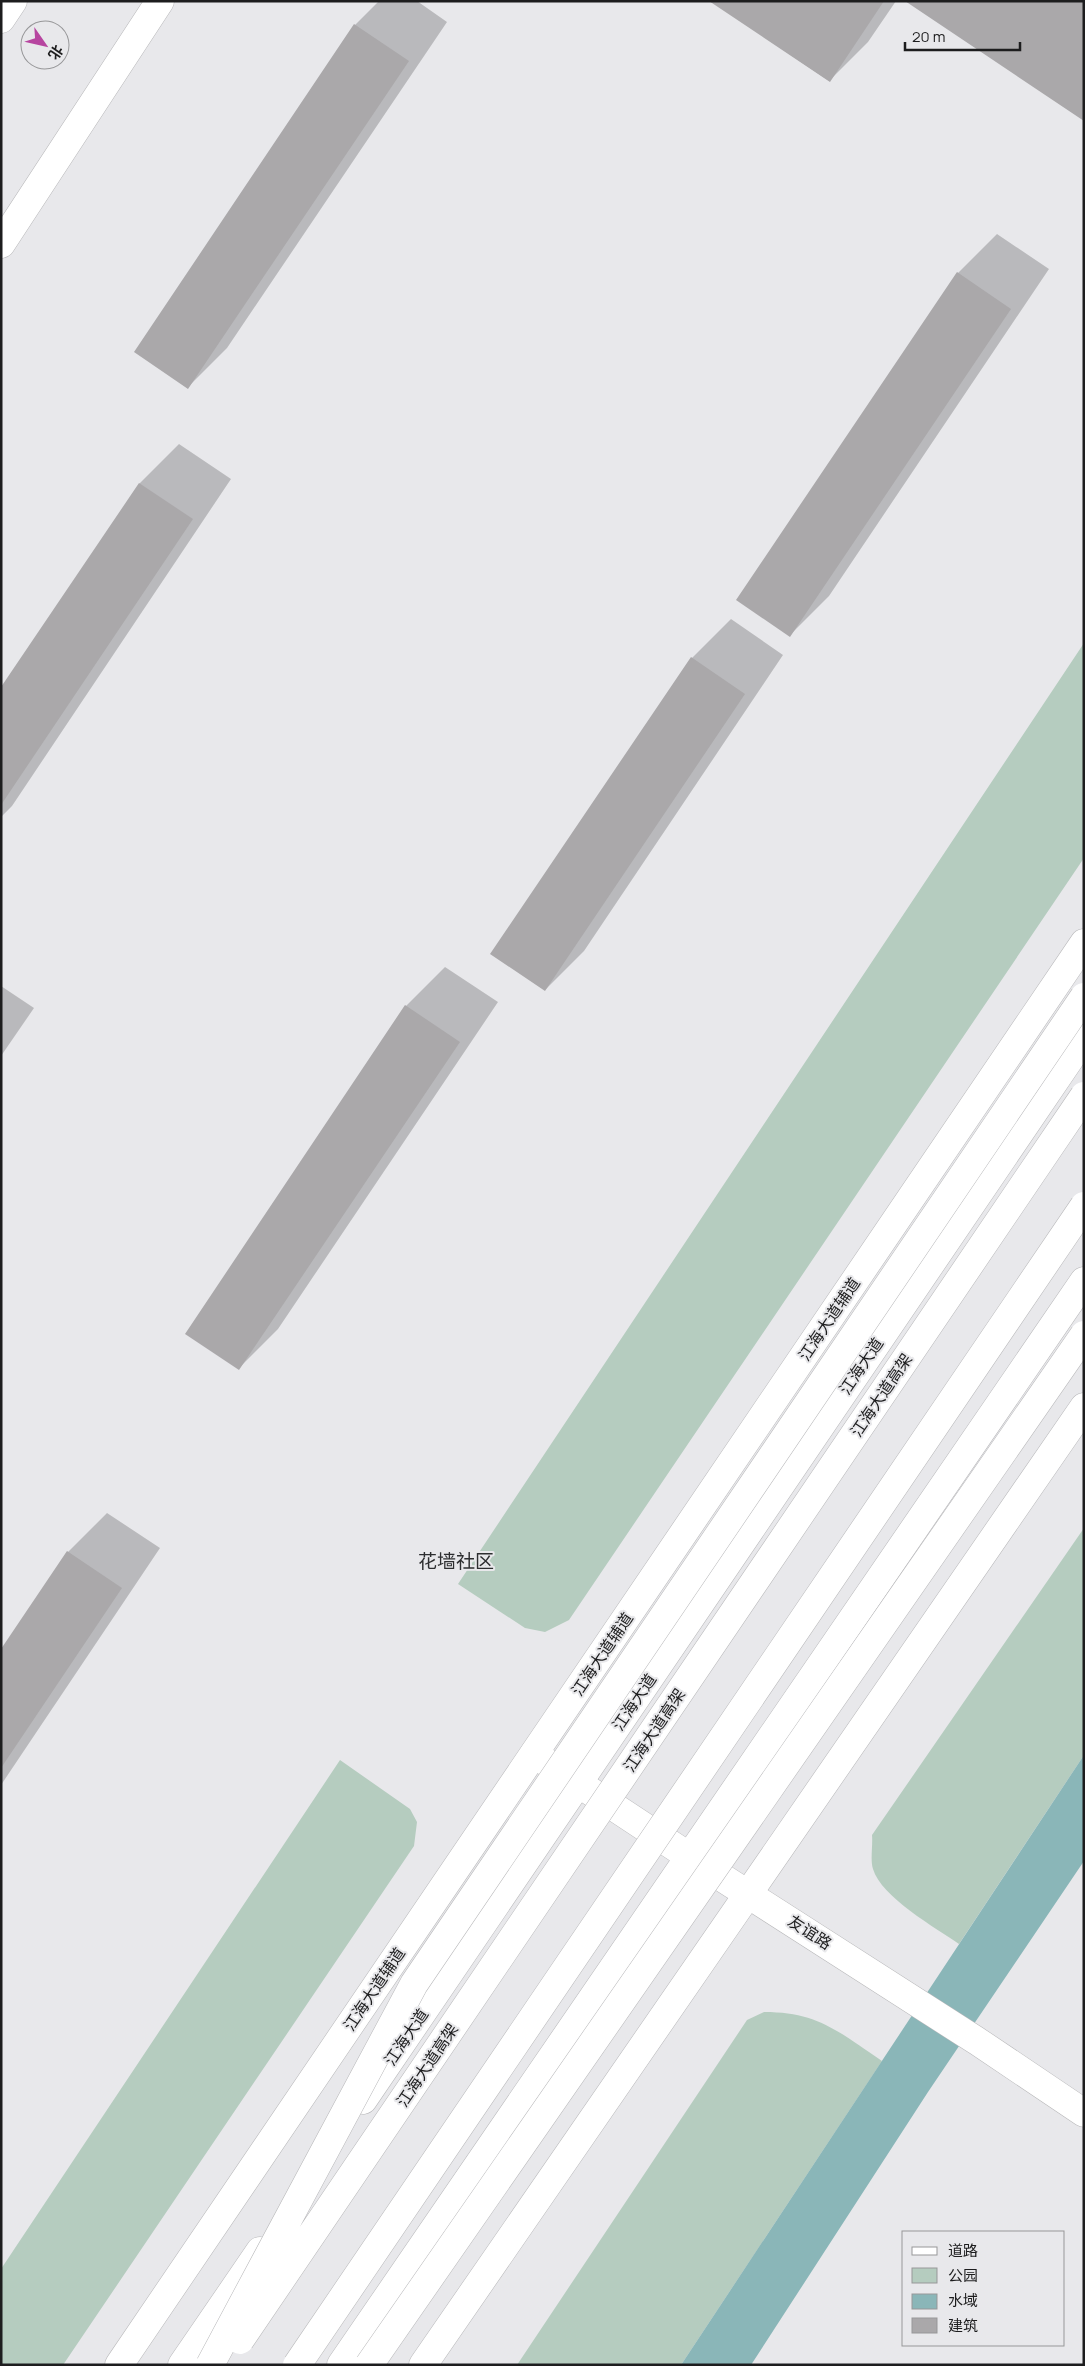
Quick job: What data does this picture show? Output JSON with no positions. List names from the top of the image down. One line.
{"streets":{"main road":["江海大道辅道","江海大道","江海大道高架","友谊路"]},"crossings":[["江海大道辅道","友谊路"],["江海大道","友谊路"]],"districts":["花墙社区"],"legend":["道路","公园","水域","建筑"],"scale_bar":"20 m","north":"bottom right"}
